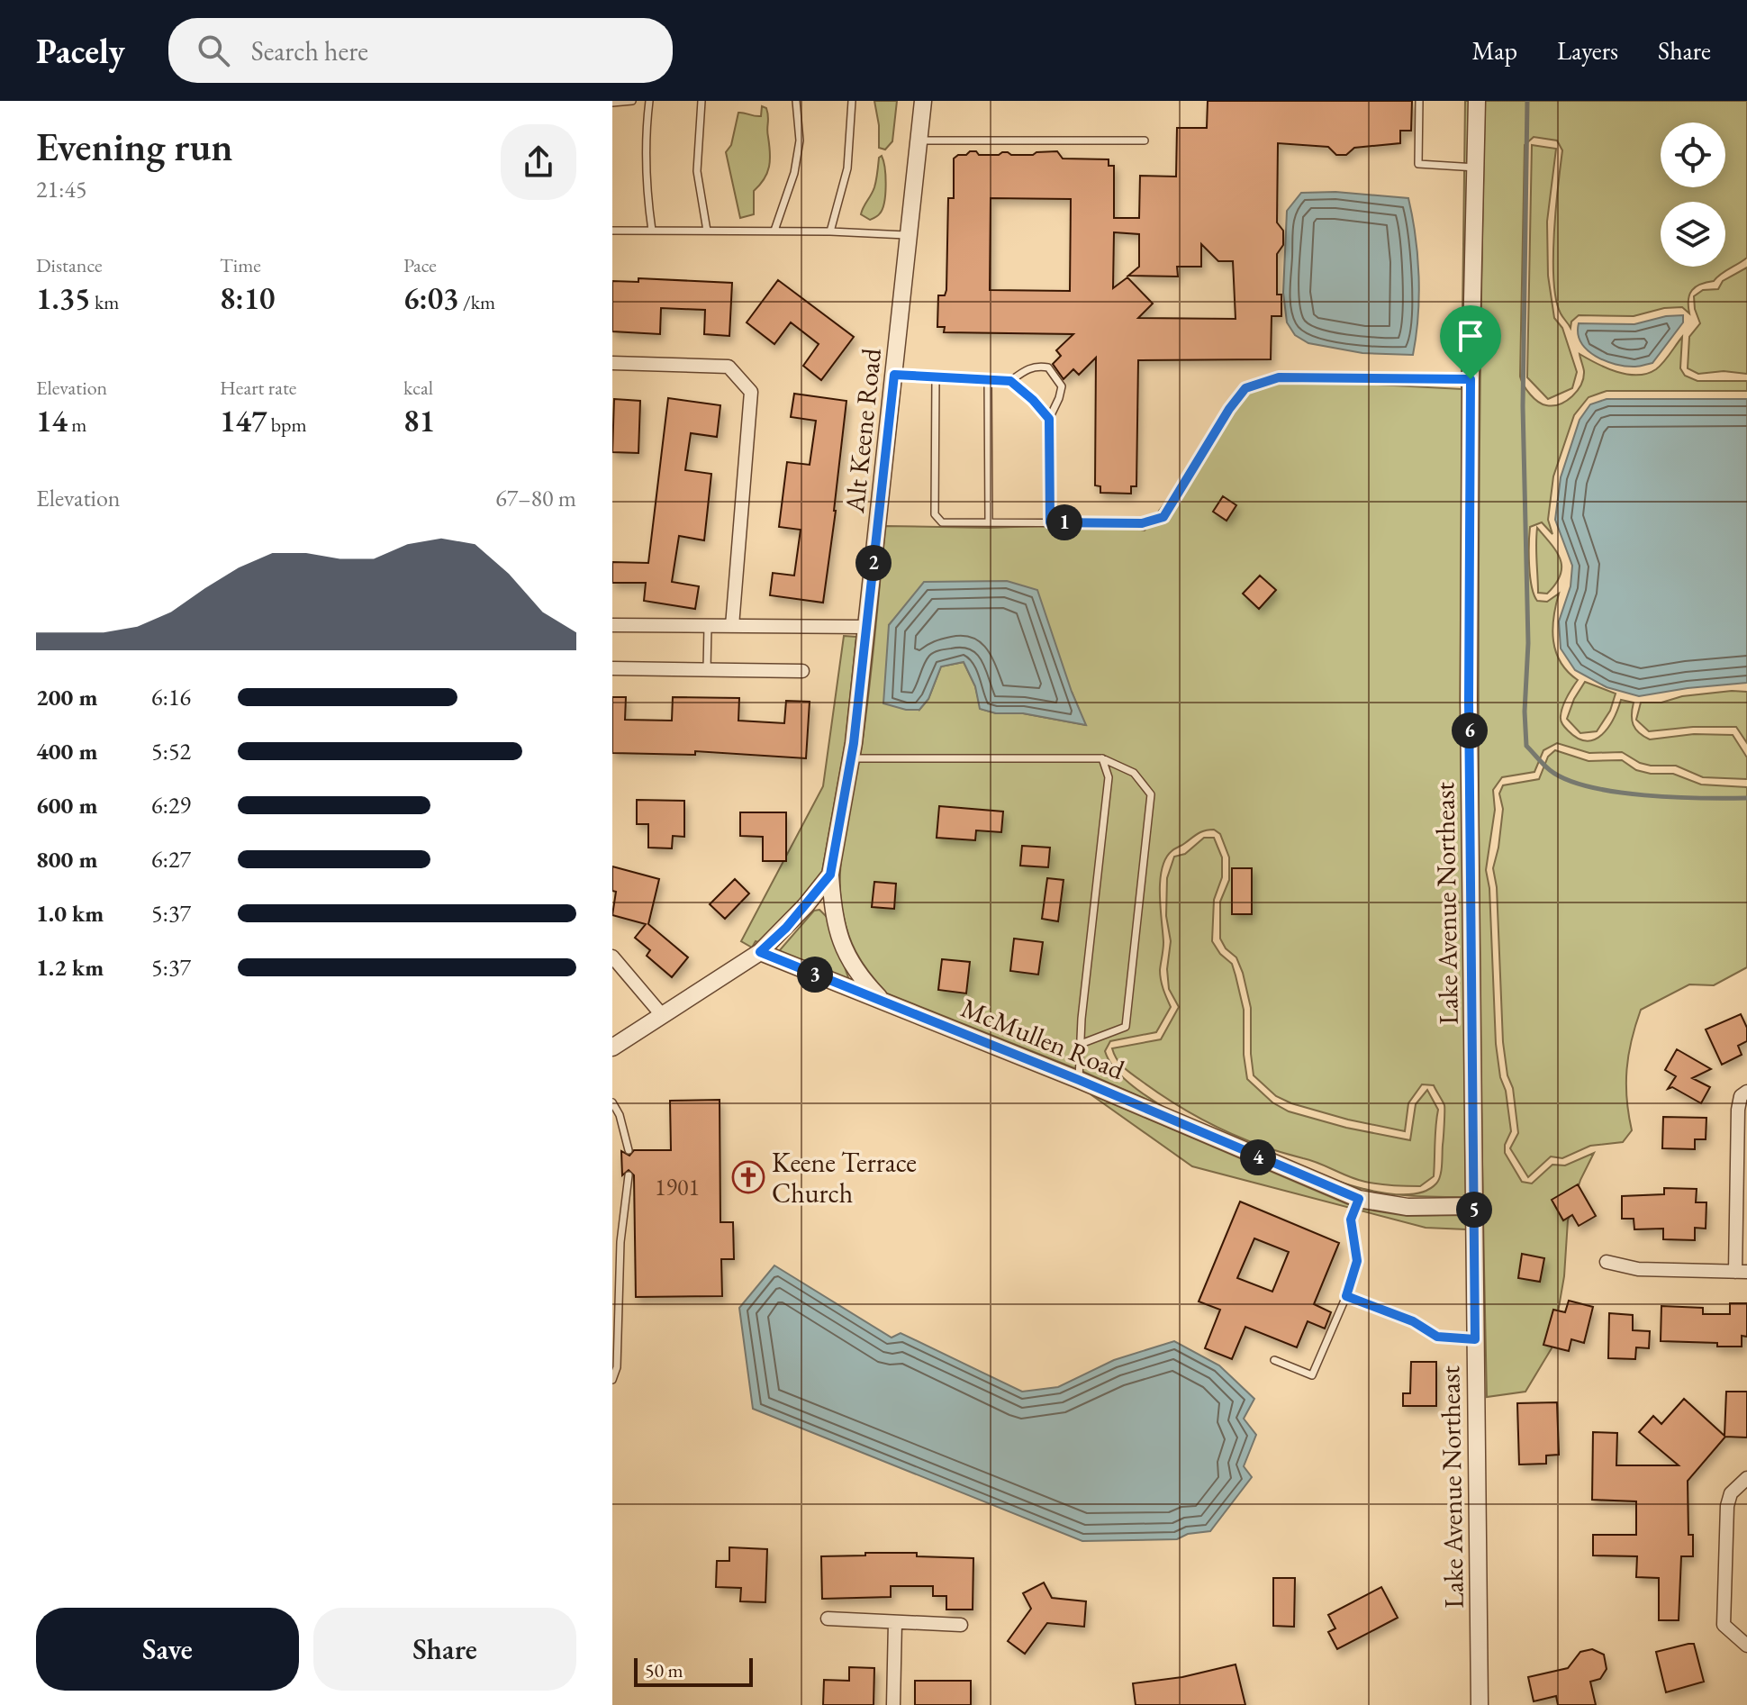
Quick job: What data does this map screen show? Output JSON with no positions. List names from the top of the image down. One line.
{"streets":{"street":["Alt Keene Road","Lake Avenue Northeast","McMullen Road"]},"crossings":[["Alt Keene Road","McMullen Road"],["Lake Avenue Northeast","McMullen Road"]],"places":{"church":["Keene Terrace Church"]},"house_numbers":["1901"],"scale_bar":"50 m","page":{"header":"Pacely","search":"Search here","nav":["Map","Layers","Share"],"heading":["Evening run","21:45"],"stats":[["Distance","1.35 km"],["Time","8:10"],["Pace","6:03 /km"],["Elevation","14 m"],["Heart rate","147 bpm"],["kcal","81"]],"chart":["Elevation","67–80 m"],"pins":["1","2","6","3","4","5"],"list":[{"name":"200 m","note":"6:16"},{"name":"400 m","note":"5:52"},{"name":"600 m","note":"6:29"},{"name":"800 m","note":"6:27"},{"name":"1.0 km","note":"5:37"},{"name":"1.2 km","note":"5:37"}],"buttons":["Save","Share"],"scale":"50 m"}}
